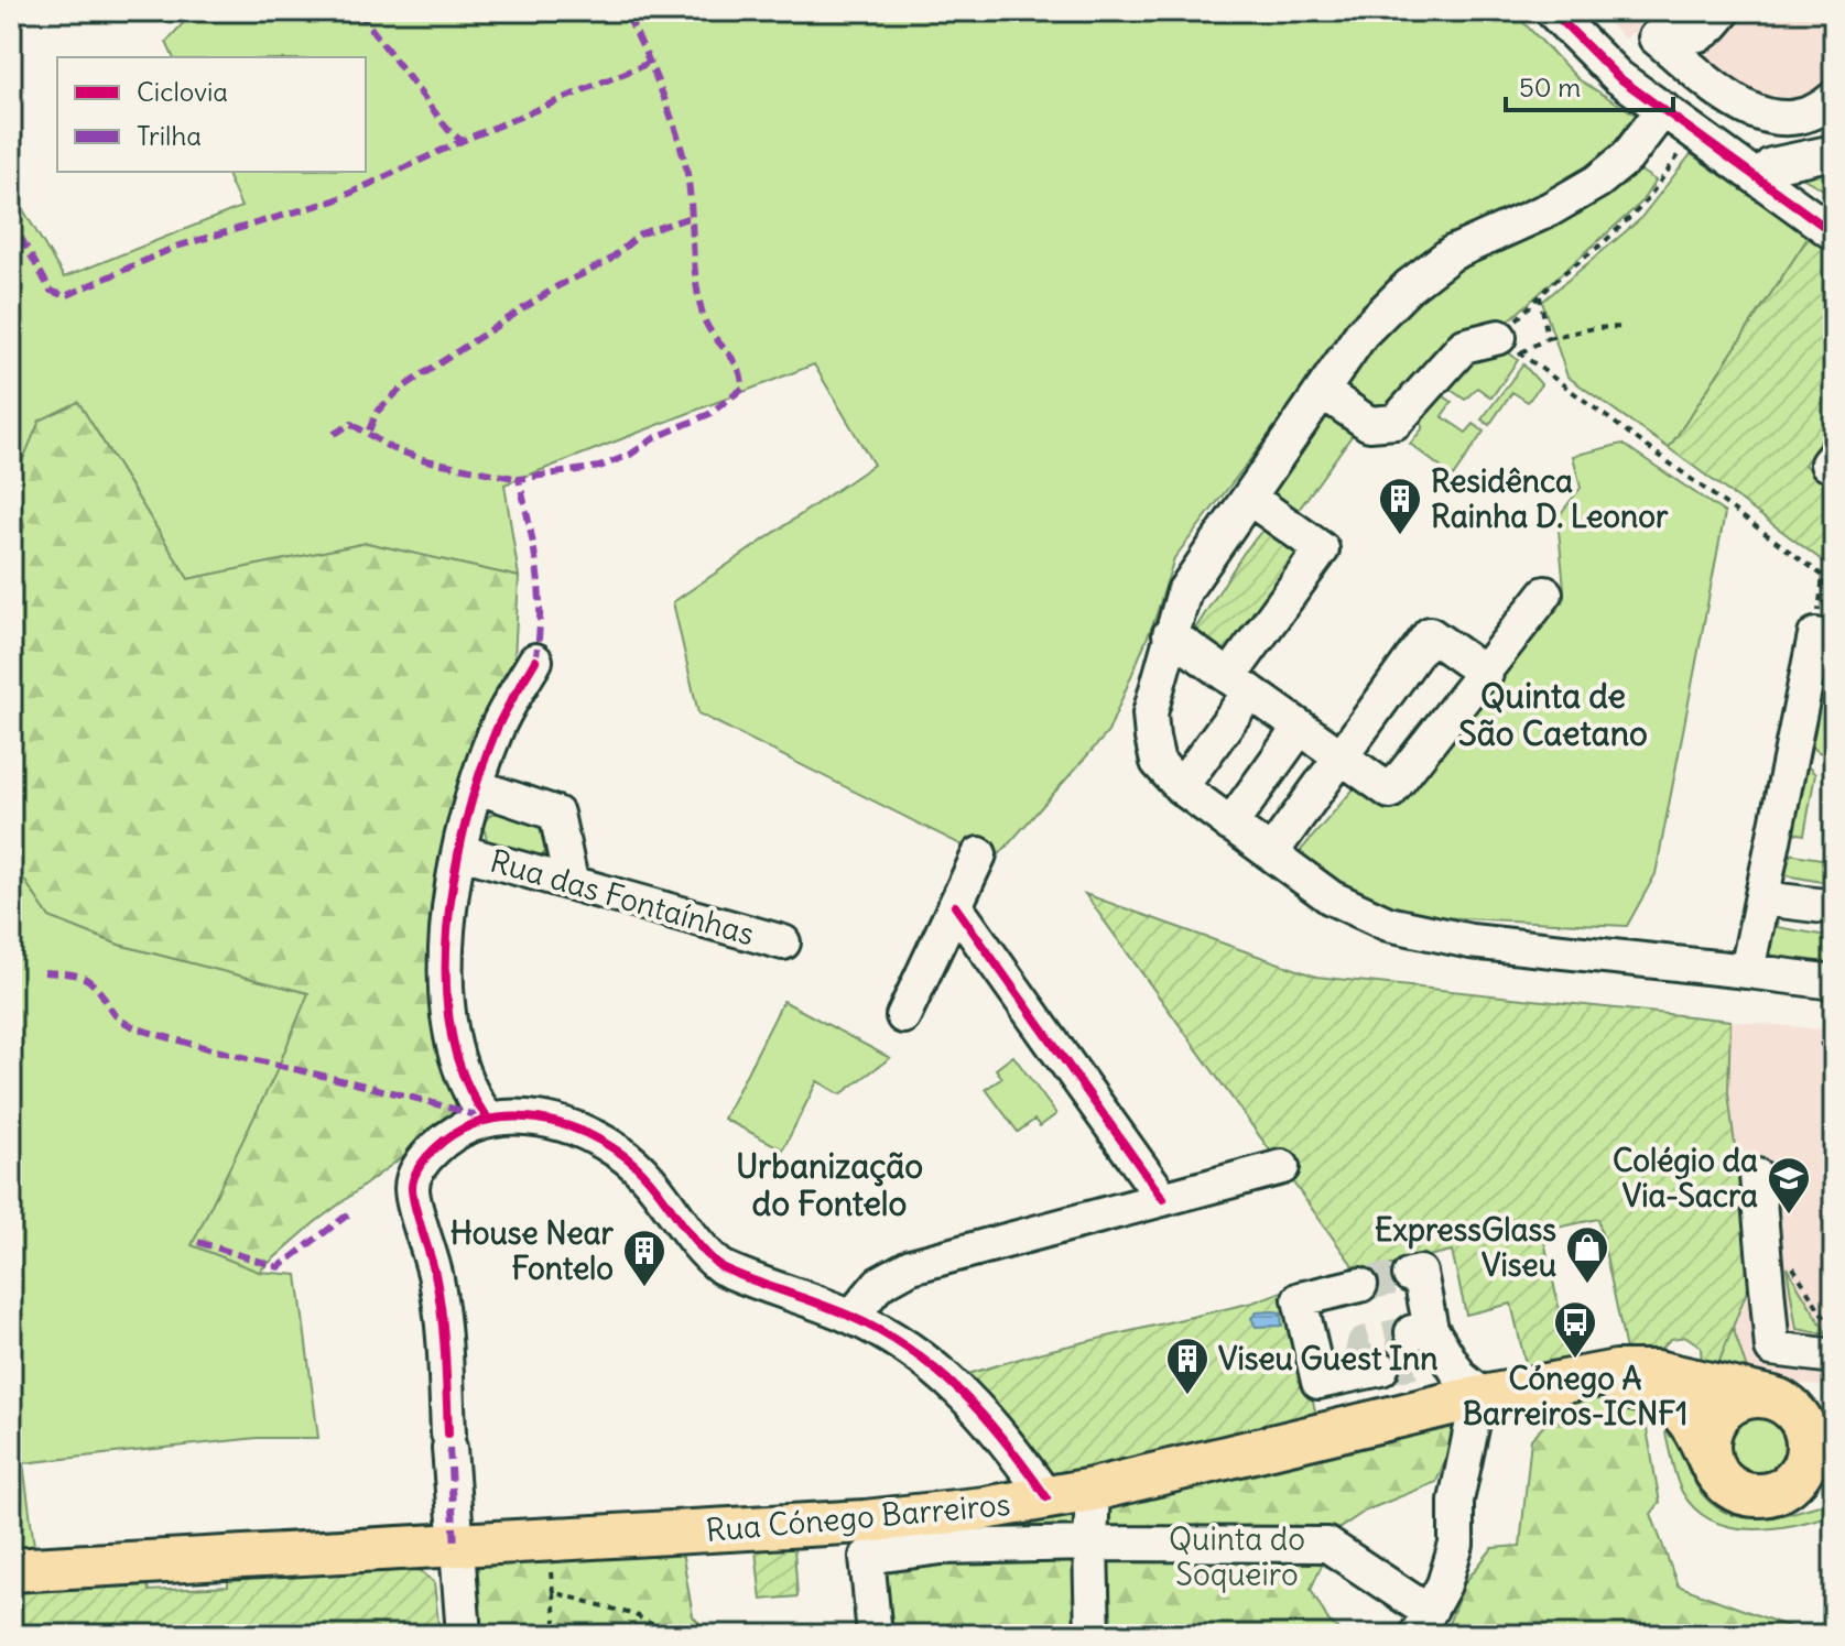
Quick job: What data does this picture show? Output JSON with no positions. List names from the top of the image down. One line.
{"streets":{"main road":["Rua Cónego Barreiros"],"street":["Rua das Fontaínhas"]},"districts":["Quinta de São Caetano","Urbanização do Fontelo"],"parks":["Quinta do Soqueiro"],"places":{"building":["Residênca Rainha D. Leonor","House Near Fontelo","Viseu Guest Inn"],"school or university":["Colégio da Via-Sacra"],"shop":["ExpressGlass Viseu"],"bus stop":["Cónego A Barreiros-ICNF1"]},"legend":["Ciclovia","Trilha"],"scale_bar":"50 m"}
